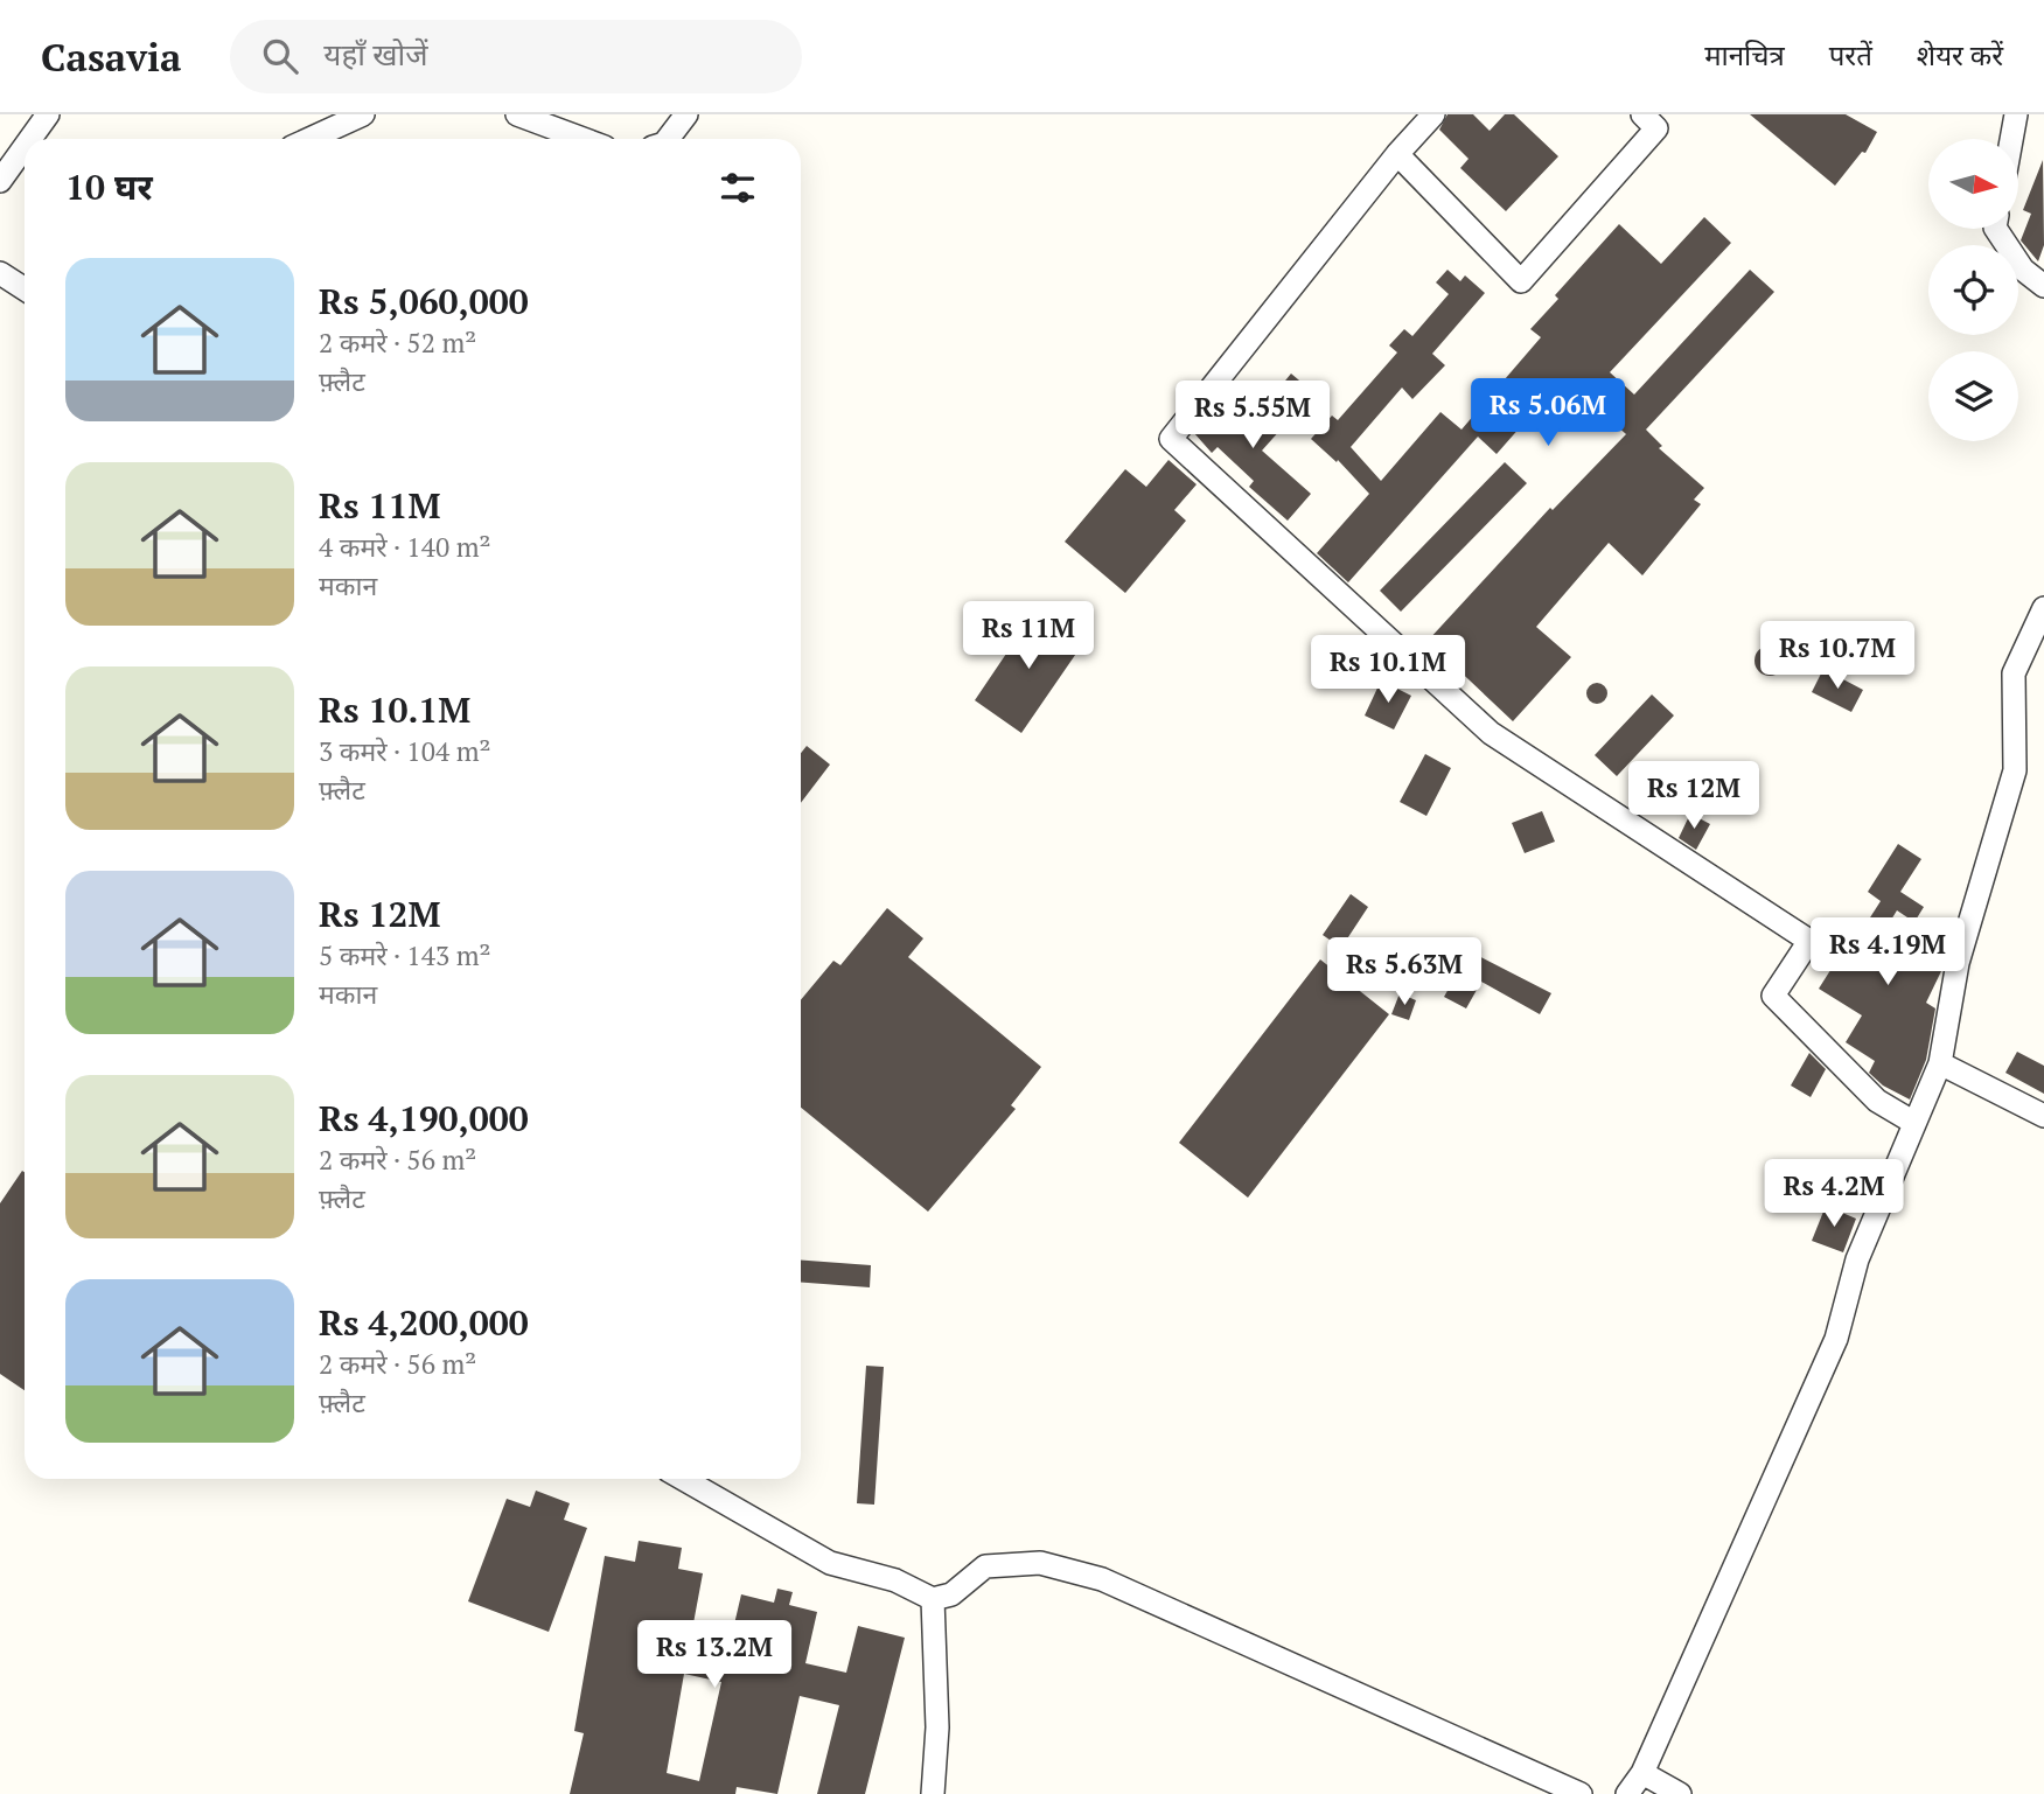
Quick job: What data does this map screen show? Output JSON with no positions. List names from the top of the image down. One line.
{"north":"right","page":{"header":"Casavia","search":"यहाँ खोजें","nav":["मानचित्र","परतें","शेयर करें"],"heading":"10 घर","list":[{"name":"Rs 5,060,000","note":"2 कमरे · 52 m² · फ़्लैट"},{"name":"Rs 11M","note":"4 कमरे · 140 m² · मकान"},{"name":"Rs 10.1M","note":"3 कमरे · 104 m² · फ़्लैट"},{"name":"Rs 12M","note":"5 कमरे · 143 m² · मकान"},{"name":"Rs 4,190,000","note":"2 कमरे · 56 m² · फ़्लैट"},{"name":"Rs 4,200,000","note":"2 कमरे · 56 m² · फ़्लैट"}],"price":["Rs 5.06M","Rs 5.55M","Rs 11M","Rs 10.7M","Rs 10.1M","Rs 12M","Rs 4.19M","Rs 5.63M","Rs 4.2M","Rs 13.2M"]}}
